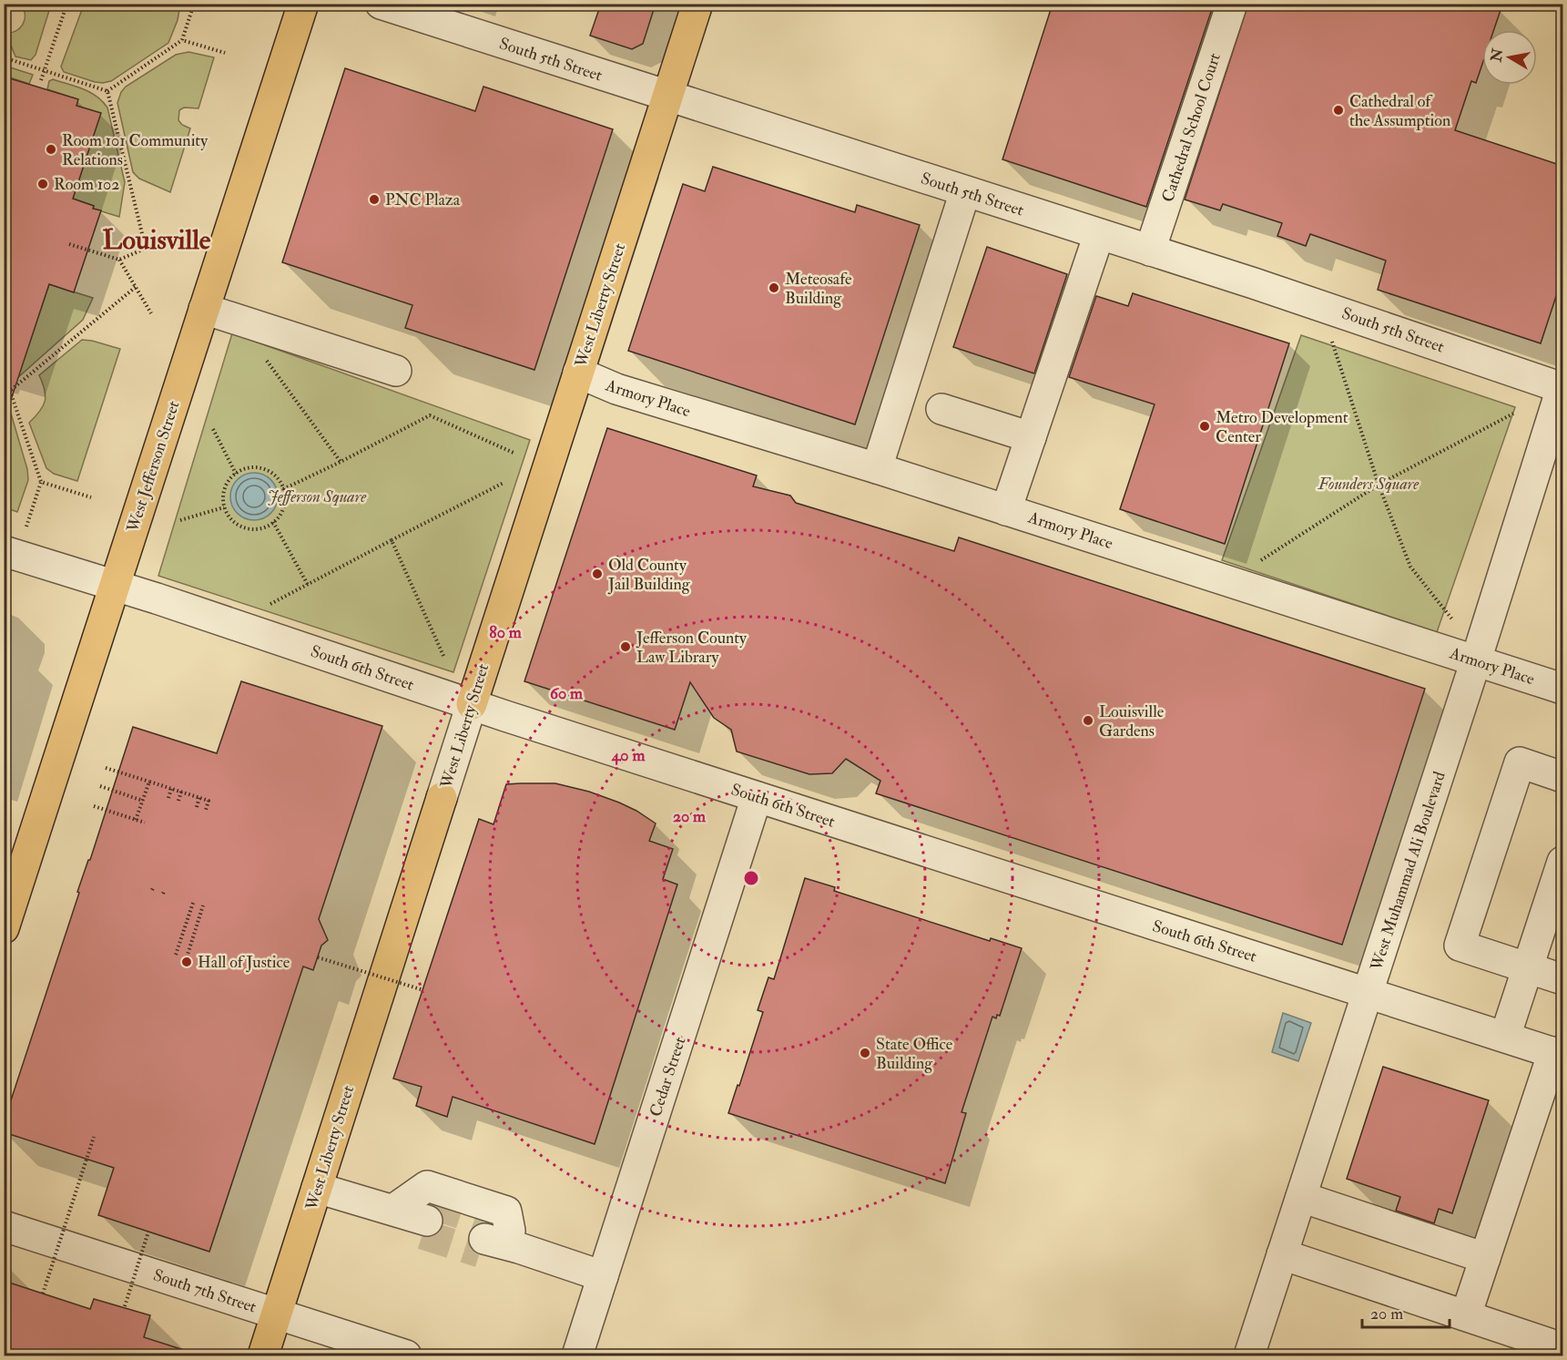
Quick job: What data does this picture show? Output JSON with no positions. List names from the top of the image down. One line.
{"streets":{"main road":["West Liberty Street","West Jefferson Street"],"street":["South 5th Street","Cathedral School Court","Armory Place","South 6th Street","West Muhammad Ali Boulevard","Cedar Street","South 7th Street"]},"crossings":[["South 5th Street","Cathedral School Court"],["South 5th Street","West Liberty Street"],["South 5th Street","West Muhammad Ali Boulevard"],["West Liberty Street","Armory Place"],["West Liberty Street","South 6th Street"],["West Liberty Street","South 7th Street"],["Armory Place","West Muhammad Ali Boulevard"],["West Jefferson Street","South 6th Street"],["South 6th Street","West Muhammad Ali Boulevard"],["South 6th Street","Cedar Street"]],"districts":["Louisville"],"parks":["Founders Square","Jefferson Square"],"places":["Cathedral of the Assumption","Room 101 Community Relations","Room 102","PNC Plaza","Meteosafe Building","Metro Development Center","Old County Jail Building","Jefferson County Law Library","Louisville Gardens","Hall of Justice","State Office Building"],"scale_bar":"20 m","north":"left","rings":["80 m","60 m","40 m","20 m"]}
